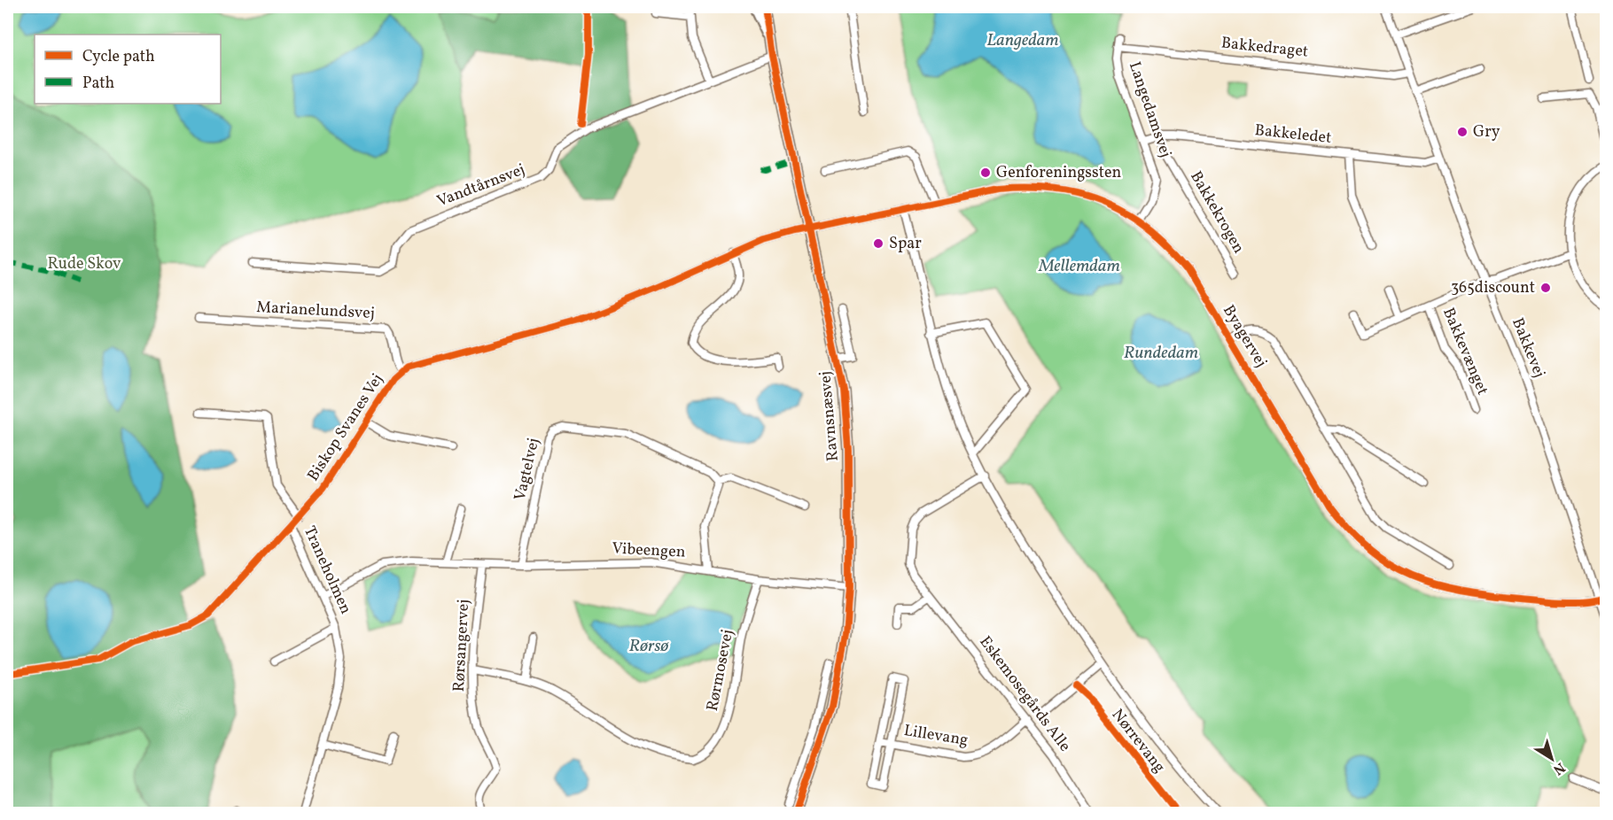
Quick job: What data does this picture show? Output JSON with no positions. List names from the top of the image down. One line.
{"streets":{"main road":["Ravnsnæsvej"],"street":["Bakkedraget","Langedamsvej","Bakkeledet","Vandtårnsvej","Bakkekrogen","Marianelundsvej","Byagervej","Bakkevej","Bakkevænget","Biskop Svanes Vej","Vagtelvej","Vibeengen","Traneholmen","Rørsangervej","Rørmosevej","Eskemosegårds Alle","Lillevang","Nørrevang"]},"crossings":[["Bakkedraget","Langedamsvej"],["Bakkedraget","Bakkevej"],["Langedamsvej","Bakkeledet"],["Langedamsvej","Byagervej"],["Bakkeledet","Bakkekrogen"],["Bakkeledet","Bakkevej"],["Vandtårnsvej","Ravnsnæsvej"],["Marianelundsvej","Biskop Svanes Vej"],["Byagervej","Bakkevej"],["Byagervej","Ravnsnæsvej"],["Byagervej","Biskop Svanes Vej"],["Byagervej","Nørrevang"],["Bakkevej","Bakkevænget"],["Ravnsnæsvej","Biskop Svanes Vej"],["Ravnsnæsvej","Vibeengen"],["Biskop Svanes Vej","Traneholmen"],["Vagtelvej","Vibeengen"],["Vibeengen","Traneholmen"],["Vibeengen","Rørsangervej"],["Vibeengen","Rørmosevej"],["Rørsangervej","Rørmosevej"],["Eskemosegårds Alle","Lillevang"],["Eskemosegårds Alle","Nørrevang"]],"water":["Langedam","Mellemdam","Rundedam","Rørsø"],"parks":["Rude Skov"],"places":["Gry","Genforeningssten","Spar","365discount"],"legend":["Cycle path","Path"],"north":"bottom right"}
